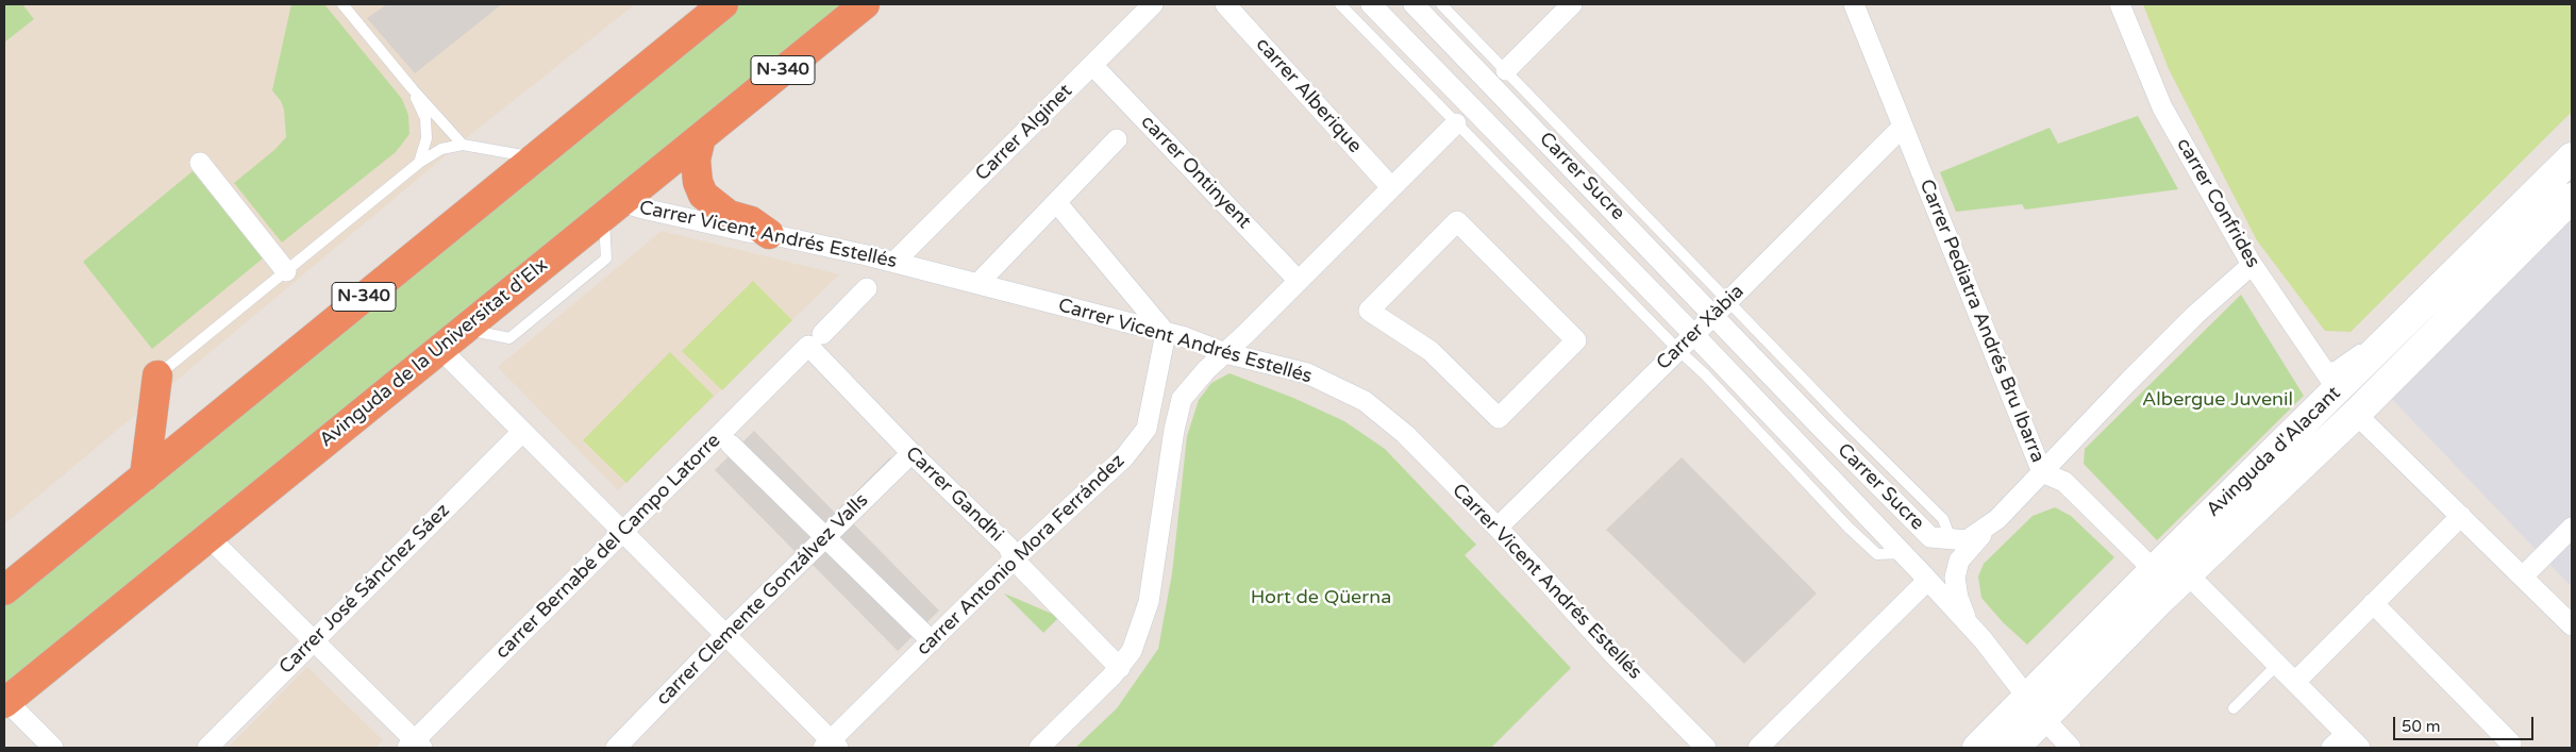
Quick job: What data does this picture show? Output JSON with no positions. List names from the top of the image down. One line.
{"streets":{"highway":["N-340","Avinguda de la Universitat d'Elx"],"main road":["Avinguda d'Alacant"],"street":["carrer Alberique","Carrer Alginet","carrer Ontinyent","Carrer Sucre","carrer Confrides","Carrer Vicent Andrés Estellés","Carrer Pediatra Andrés Bru Ibarra","Carrer Xàbia","Carrer Gandhi","carrer Bernabé del Campo Latorre","carrer Antonio Mora Ferrández","Carrer José Sánchez Sáez","carrer Clemente Gonzálvez Valls"]},"crossings":[["Carrer Alginet","carrer Ontinyent"],["Carrer Alginet","Carrer Vicent Andrés Estellés"],["Carrer Sucre","Carrer Xàbia"],["Carrer Sucre","Avinguda d'Alacant"],["carrer Confrides","Avinguda d'Alacant"],["Carrer Vicent Andrés Estellés","Carrer Xàbia"],["Carrer Vicent Andrés Estellés","Avinguda de la Universitat d'Elx"],["Carrer Vicent Andrés Estellés","carrer Antonio Mora Ferrández"],["Carrer Pediatra Andrés Bru Ibarra","Carrer Xàbia"],["Carrer Pediatra Andrés Bru Ibarra","Avinguda d'Alacant"],["Carrer Gandhi","carrer Bernabé del Campo Latorre"],["Carrer Gandhi","carrer Antonio Mora Ferrández"],["Carrer Gandhi","carrer Clemente Gonzálvez Valls"]],"parks":["Albergue Juvenil","Hort de Qüerna"],"scale_bar":"50 m"}
